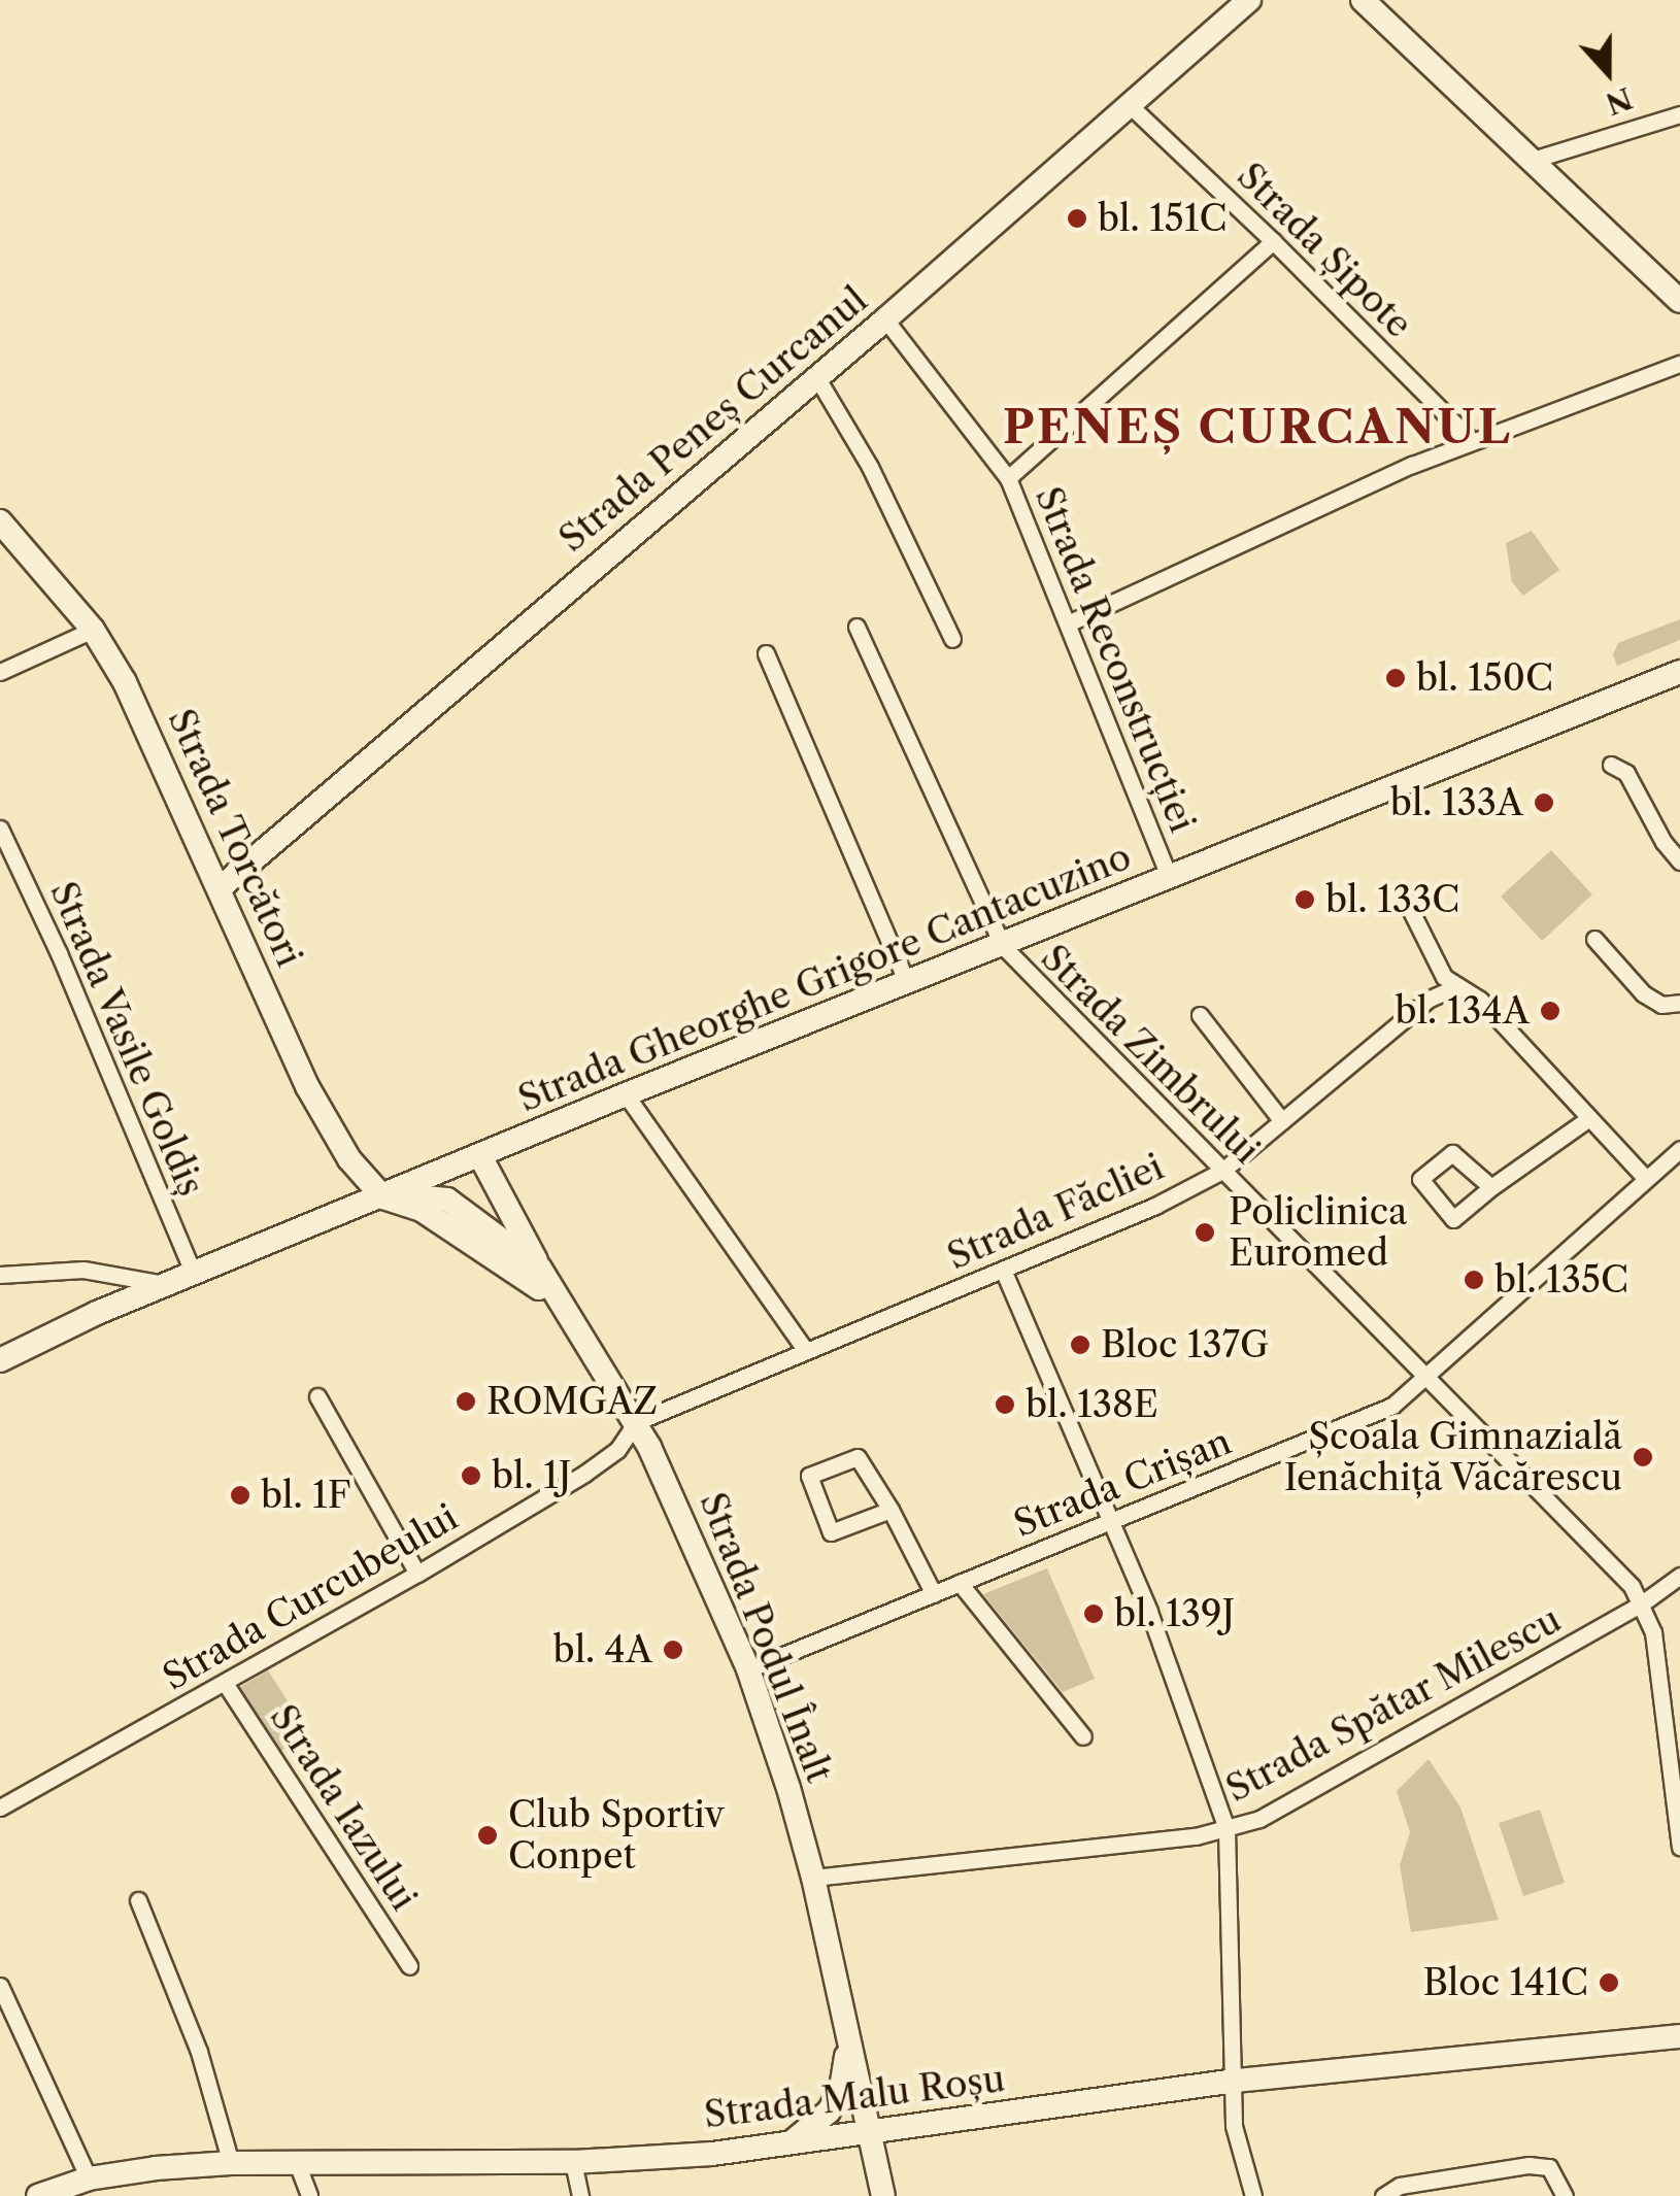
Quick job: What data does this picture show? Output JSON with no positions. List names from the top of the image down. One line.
{"streets":{"main road":["Strada Peneș Curcanul","Strada Torcători","Strada Gheorghe Grigore Cantacuzino","Strada Podul Înalt","Strada Malu Roșu"],"street":["Strada Șipote","Strada Reconstrucției","Strada Vasile Goldiș","Strada Zimbrului","Strada Făcliei","Strada Crișan","Strada Curcubeului","Strada Spătar Milescu","Strada Iazului"]},"crossings":[["Strada Șipote","Strada Peneș Curcanul"],["Strada Peneș Curcanul","Strada Reconstrucției"],["Strada Peneș Curcanul","Strada Torcători"],["Strada Reconstrucției","Strada Gheorghe Grigore Cantacuzino"],["Strada Torcători","Strada Gheorghe Grigore Cantacuzino"],["Strada Torcători","Strada Podul Înalt"],["Strada Gheorghe Grigore Cantacuzino","Strada Vasile Goldiș"],["Strada Gheorghe Grigore Cantacuzino","Strada Zimbrului"],["Strada Gheorghe Grigore Cantacuzino","Strada Podul Înalt"],["Strada Zimbrului","Strada Făcliei"],["Strada Zimbrului","Strada Crișan"],["Strada Zimbrului","Strada Spătar Milescu"],["Strada Făcliei","Strada Curcubeului"],["Strada Făcliei","Strada Podul Înalt"],["Strada Crișan","Strada Podul Înalt"],["Strada Curcubeului","Strada Podul Înalt"],["Strada Curcubeului","Strada Iazului"],["Strada Podul Înalt","Strada Spătar Milescu"],["Strada Podul Înalt","Strada Malu Roșu"]],"districts":["PENEȘ CURCANUL"],"places":["bl. 151C","bl. 150C","bl. 133A","bl. 133C","bl. 134A","Policlinica Euromed","bl. 135C","Bloc 137G","ROMGAZ","bl. 138E","Școala Gimnazială Ienăchiță Văcărescu","bl. 1J","bl. 1F","bl. 139J","bl. 4A","Club Sportiv Conpet","Bloc 141C"],"north":"bottom"}
